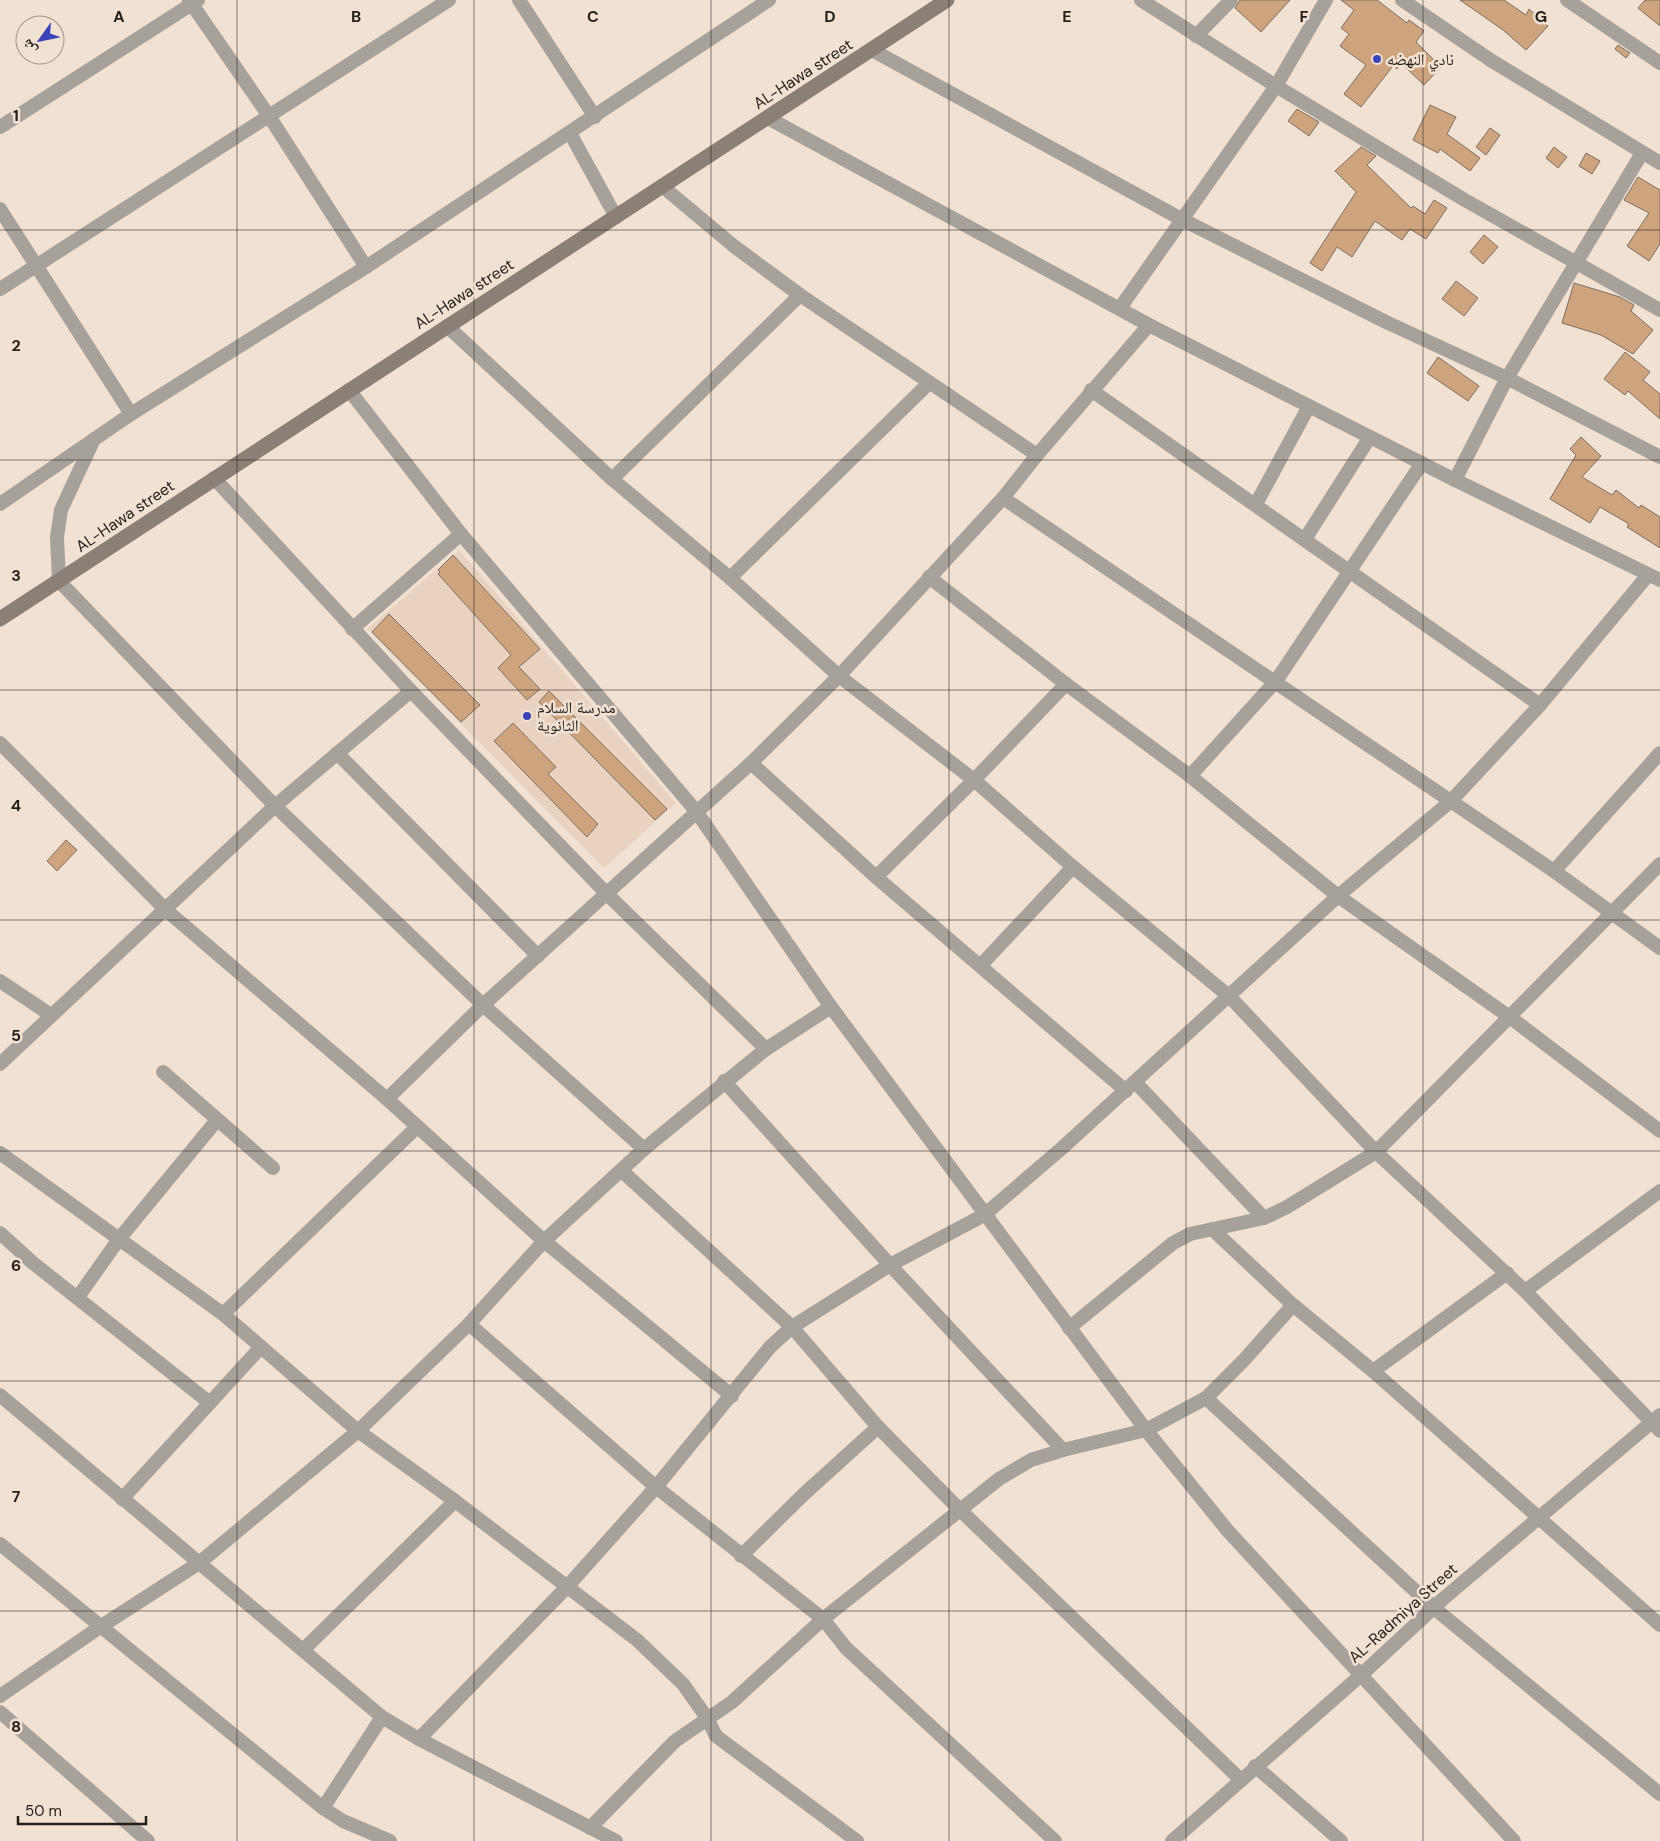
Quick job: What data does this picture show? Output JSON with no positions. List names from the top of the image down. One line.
{"streets":{"street":["AL-Hawa street","AL-Radmiya Street"]},"places":["نادي النهضه","مدرسة السلام الثانوية"],"scale_bar":"50 m","north":"bottom left","grid":{"columns":["A","B","C","D","E","F","G"],"rows":["1","2","3","4","5","6","7","8"]}}
